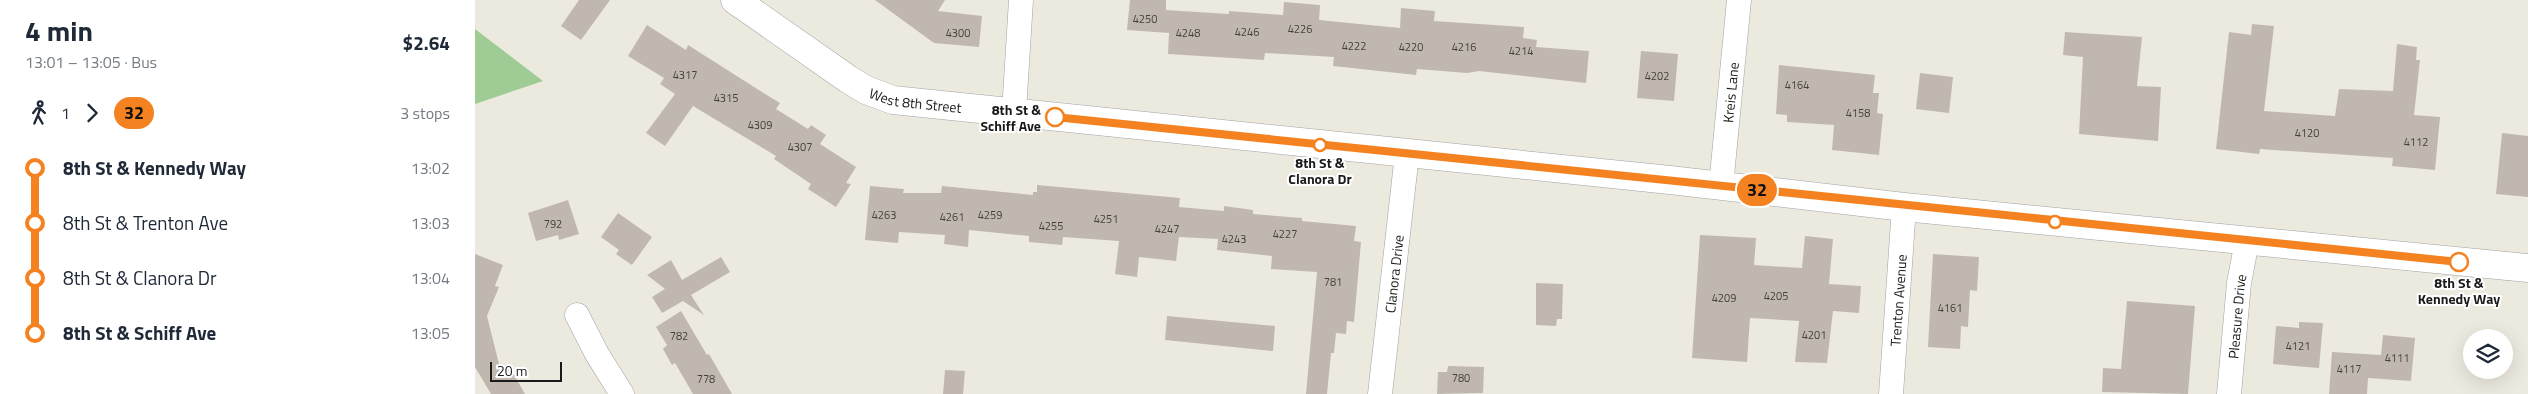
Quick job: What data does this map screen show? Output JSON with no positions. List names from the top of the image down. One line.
{"streets":{"street":["Kreis Lane","West 8th Street","Clanora Drive","Trenton Avenue","Pleasure Drive"]},"crossings":[["Kreis Lane","West 8th Street"],["West 8th Street","Clanora Drive"],["West 8th Street","Trenton Avenue"],["West 8th Street","Pleasure Drive"]],"places":["8th St & Schiff Ave","8th St & Clanora Dr","8th St & Kennedy Way"],"lines":["bus line 32"],"house_numbers":["4250","4226","4246","4300","4248","4222","4220","4216","4214","4317","4202","4164","4315","4158","4309","4120","4112","4307","4263","4259","4261","4251","792","4255","4247","4227","4243","781","4205","4209","4161","4201","782","4121","4111","4117","780","778"],"scale_bar":"20 m","page":{"heading":["4 min","13:01 – 13:05 · Bus","$2.64"],"on_map":"32","legs":["1","32","3 stops"],"list":[{"name":"8th St & Kennedy Way","value":"13:02"},{"name":"8th St & Trenton Ave","value":"13:03"},{"name":"8th St & Clanora Dr","value":"13:04"},{"name":"8th St & Schiff Ave","value":"13:05"}],"scale":"20 m"}}
